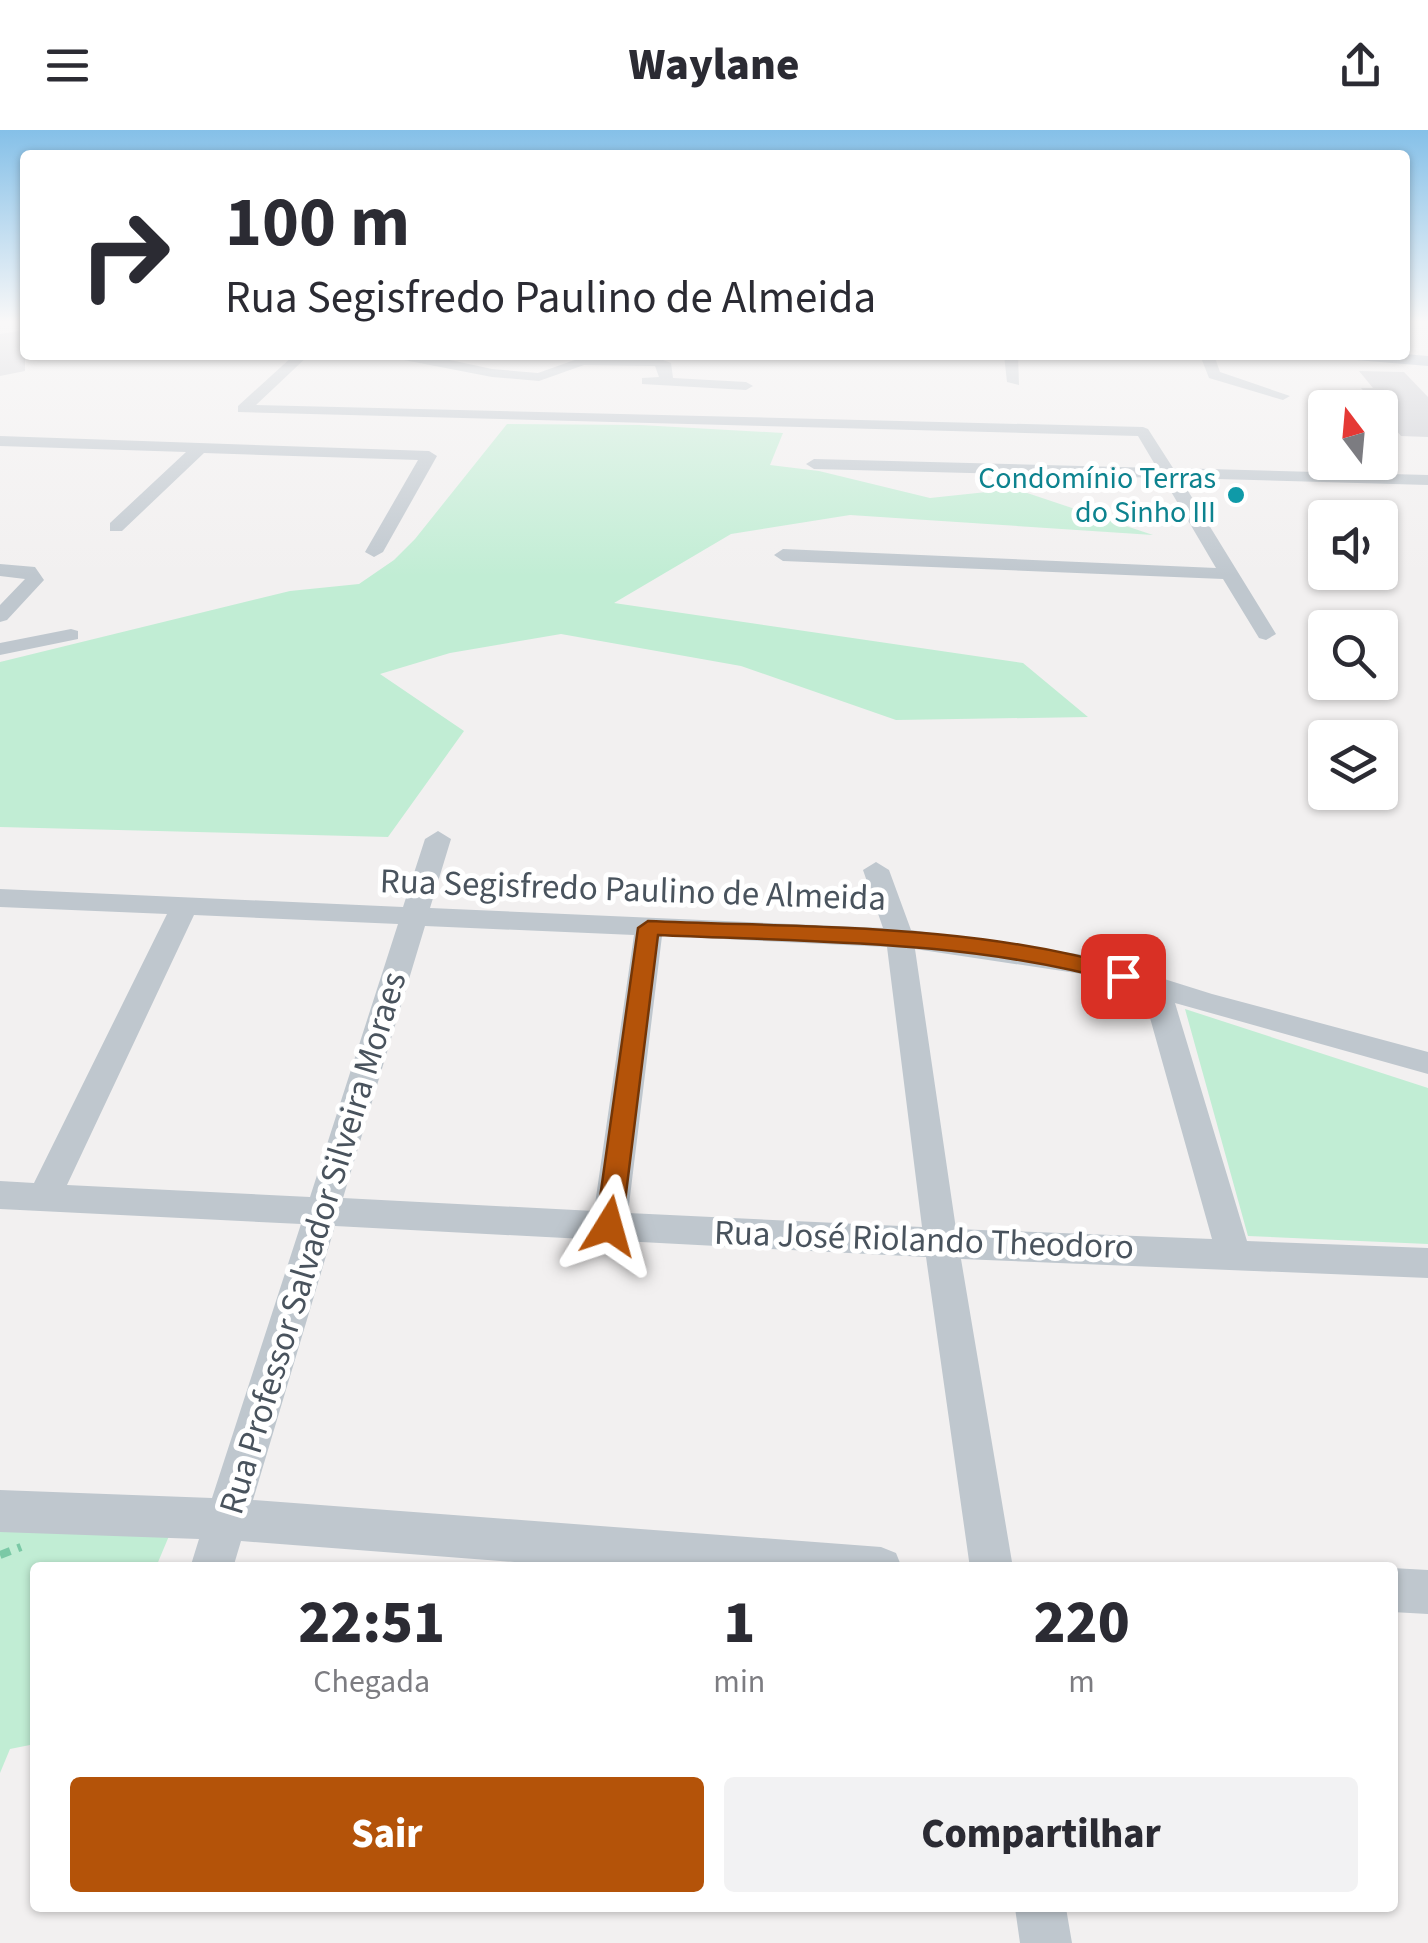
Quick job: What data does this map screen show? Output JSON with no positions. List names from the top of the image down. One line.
{"streets":{"street":["Rua Segisfredo Paulino de Almeida","Rua José Riolando Theodoro","Rua Professor Salvador Silveira Moraes"]},"crossings":[["Rua Segisfredo Paulino de Almeida","Rua Professor Salvador Silveira Moraes"],["Rua José Riolando Theodoro","Rua Professor Salvador Silveira Moraes"]],"places":["Condomínio Terras do Sinho III"],"north":"top","page":{"header":"Waylane","turn":["100 m","Rua Segisfredo Paulino de Almeida"],"eta":["22:51","Chegada","1","min","220","m"],"buttons":["Sair","Compartilhar"]}}
